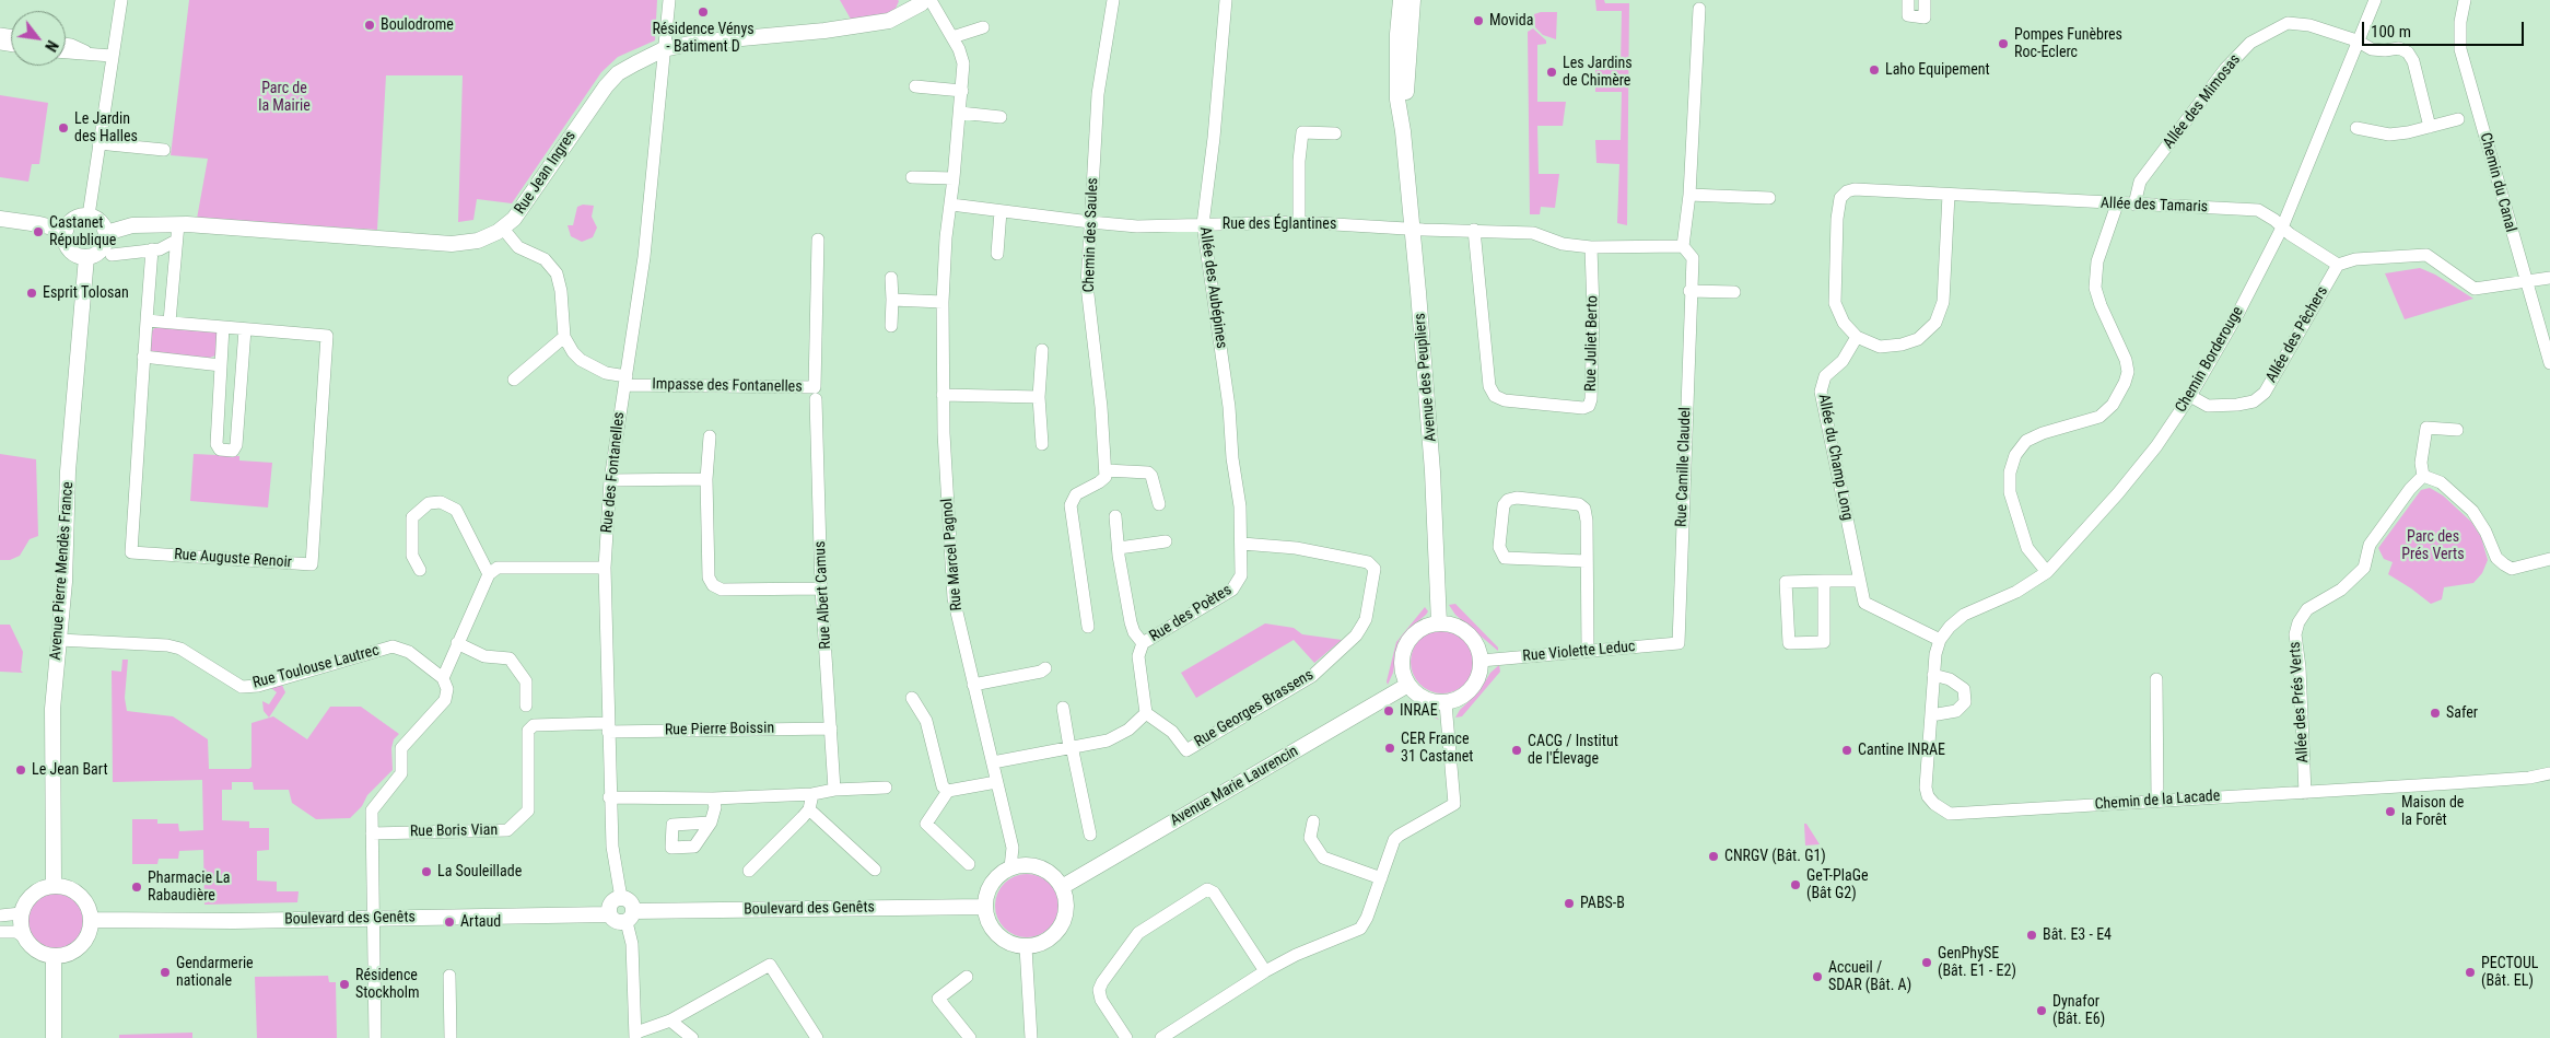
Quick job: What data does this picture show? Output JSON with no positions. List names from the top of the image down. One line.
{"streets":{"street":["Allée des Mimosas","Rue Jean Ingres","Chemin du Canal","Allée des Tamaris","Rue des Églantines","Chemin des Saules","Allée des Aubépines","Allée des Pêchers","Rue Juliet Berto","Chemin Borderouge","Avenue des Peupliers","Impasse des Fontanelles","Allée du Champ Long","Rue Camille Claudel","Rue des Fontanelles","Rue Marcel Pagnol","Rue Auguste Renoir","Avenue Pierre Mendès France","Rue Albert Camus","Rue des Poètes","Rue Violette Leduc","Rue Toulouse Lautrec","Allée des Prés Verts","Rue Georges Brassens","Rue Pierre Boissin","Avenue Marie Laurencin","Chemin de la Lacade","Rue Boris Vian","Boulevard des Genêts"]},"crossings":[["Allée des Mimosas","Allée des Tamaris"],["Allée des Mimosas","Chemin Borderouge"],["Rue Jean Ingres","Rue des Fontanelles"],["Rue Jean Ingres","Rue Marcel Pagnol"],["Rue Jean Ingres","Avenue Pierre Mendès France"],["Allée des Tamaris","Allée des Pêchers"],["Allée des Tamaris","Chemin Borderouge"],["Allée des Tamaris","Allée du Champ Long"],["Rue des Églantines","Chemin des Saules"],["Rue des Églantines","Allée des Aubépines"],["Rue des Églantines","Rue Juliet Berto"],["Rue des Églantines","Avenue des Peupliers"],["Rue des Églantines","Rue Camille Claudel"],["Rue des Églantines","Rue Marcel Pagnol"],["Allée des Aubépines","Rue des Poètes"],["Allée des Aubépines","Rue Georges Brassens"],["Allée des Pêchers","Chemin Borderouge"],["Chemin Borderouge","Allée du Champ Long"],["Chemin Borderouge","Chemin de la Lacade"],["Avenue des Peupliers","Rue Violette Leduc"],["Avenue des Peupliers","Avenue Marie Laurencin"],["Impasse des Fontanelles","Rue des Fontanelles"],["Allée du Champ Long","Chemin de la Lacade"],["Rue Camille Claudel","Rue Violette Leduc"],["Rue des Fontanelles","Rue Pierre Boissin"],["Rue des Fontanelles","Rue Boris Vian"],["Rue des Fontanelles","Boulevard des Genêts"],["Rue Marcel Pagnol","Avenue Marie Laurencin"],["Rue Marcel Pagnol","Boulevard des Genêts"],["Avenue Pierre Mendès France","Rue Toulouse Lautrec"],["Avenue Pierre Mendès France","Boulevard des Genêts"],["Rue Albert Camus","Rue Pierre Boissin"],["Rue des Poètes","Rue Georges Brassens"],["Rue Violette Leduc","Avenue Marie Laurencin"],["Allée des Prés Verts","Chemin de la Lacade"],["Rue Pierre Boissin","Rue Boris Vian"],["Avenue Marie Laurencin","Boulevard des Genêts"]],"parks":["Parc de la Mairie","Parc des Prés Verts"],"places":["Résidence Vénys - Batiment D","Movida","Boulodrome","Pompes Funèbres Roc-Eclerc","Laho Equipement","Les Jardins de Chimère","Le Jardin des Halles","Castanet République","Esprit Tolosan","INRAE","Safer","CER France 31 Castanet","CACG / Institut de l'Élevage","Cantine INRAE","Le Jean Bart","Maison de la Forêt","CNRGV (Bât. G1)","La Souleillade","GeT-PlaGe (Bât G2)","Pharmacie La Rabaudière","PABS-B","Artaud","Bât. E3 - E4","GenPhySE (Bât. E1 - E2)","Gendarmerie nationale","PECTOUL (Bât. EL)","Accueil / SDAR (Bât. A)","Résidence Stockholm","Dynafor (Bât. E6)"],"scale_bar":"100 m","north":"bottom right"}
